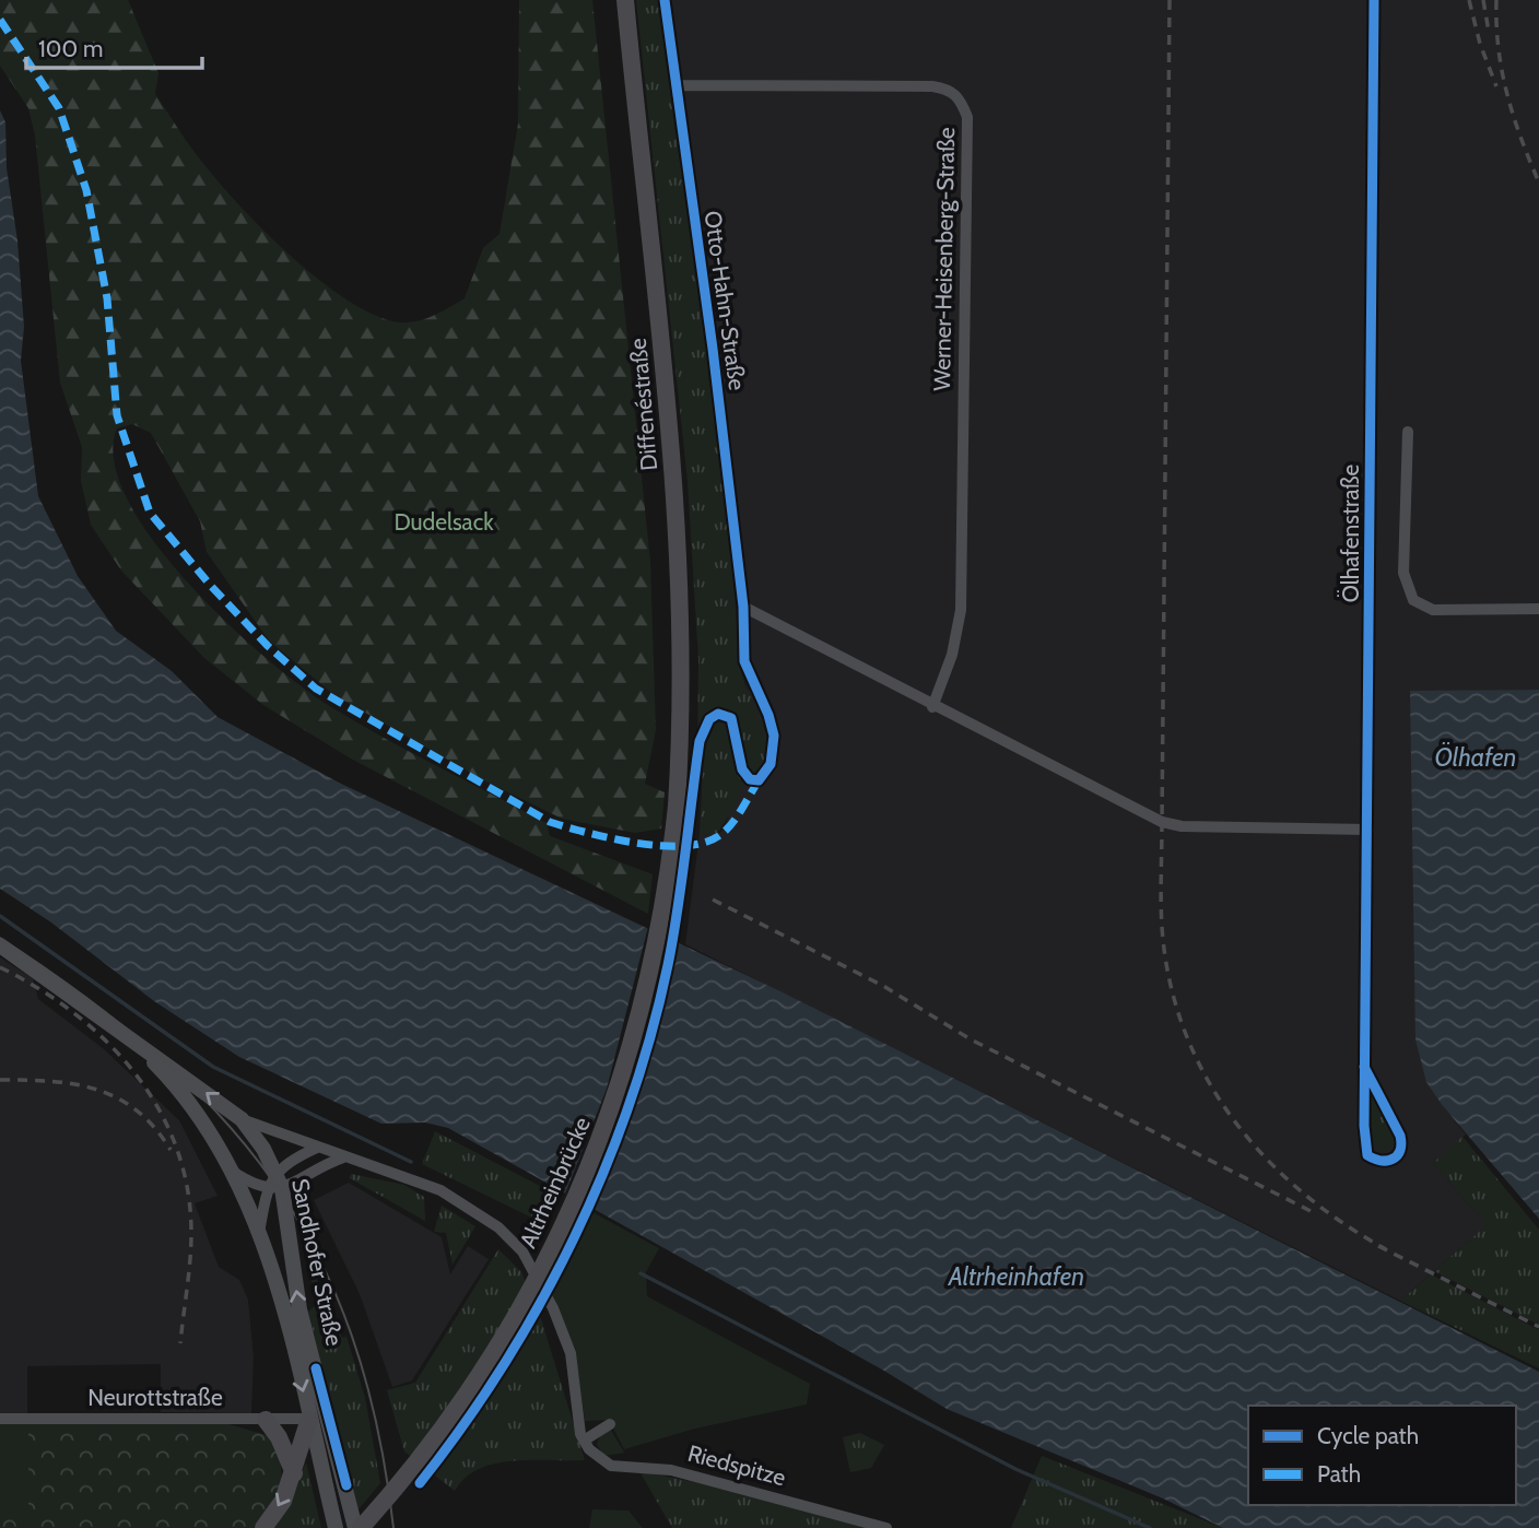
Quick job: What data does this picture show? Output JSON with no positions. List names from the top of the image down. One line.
{"streets":{"main road":["Diffenéstraße","Altrheinbrücke"],"street":["Werner-Heisenberg-Straße","Otto-Hahn-Straße","Ölhafenstraße","Sandhofer Straße","Neurottstraße","Riedspitze"]},"crossings":[["Werner-Heisenberg-Straße","Otto-Hahn-Straße"],["Otto-Hahn-Straße","Ölhafenstraße"],["Diffenéstraße","Altrheinbrücke"],["Altrheinbrücke","Sandhofer Straße"],["Sandhofer Straße","Neurottstraße"]],"water":["Ölhafen","Altrheinhafen"],"parks":["Dudelsack"],"legend":["Cycle path","Path"],"scale_bar":"100 m"}
